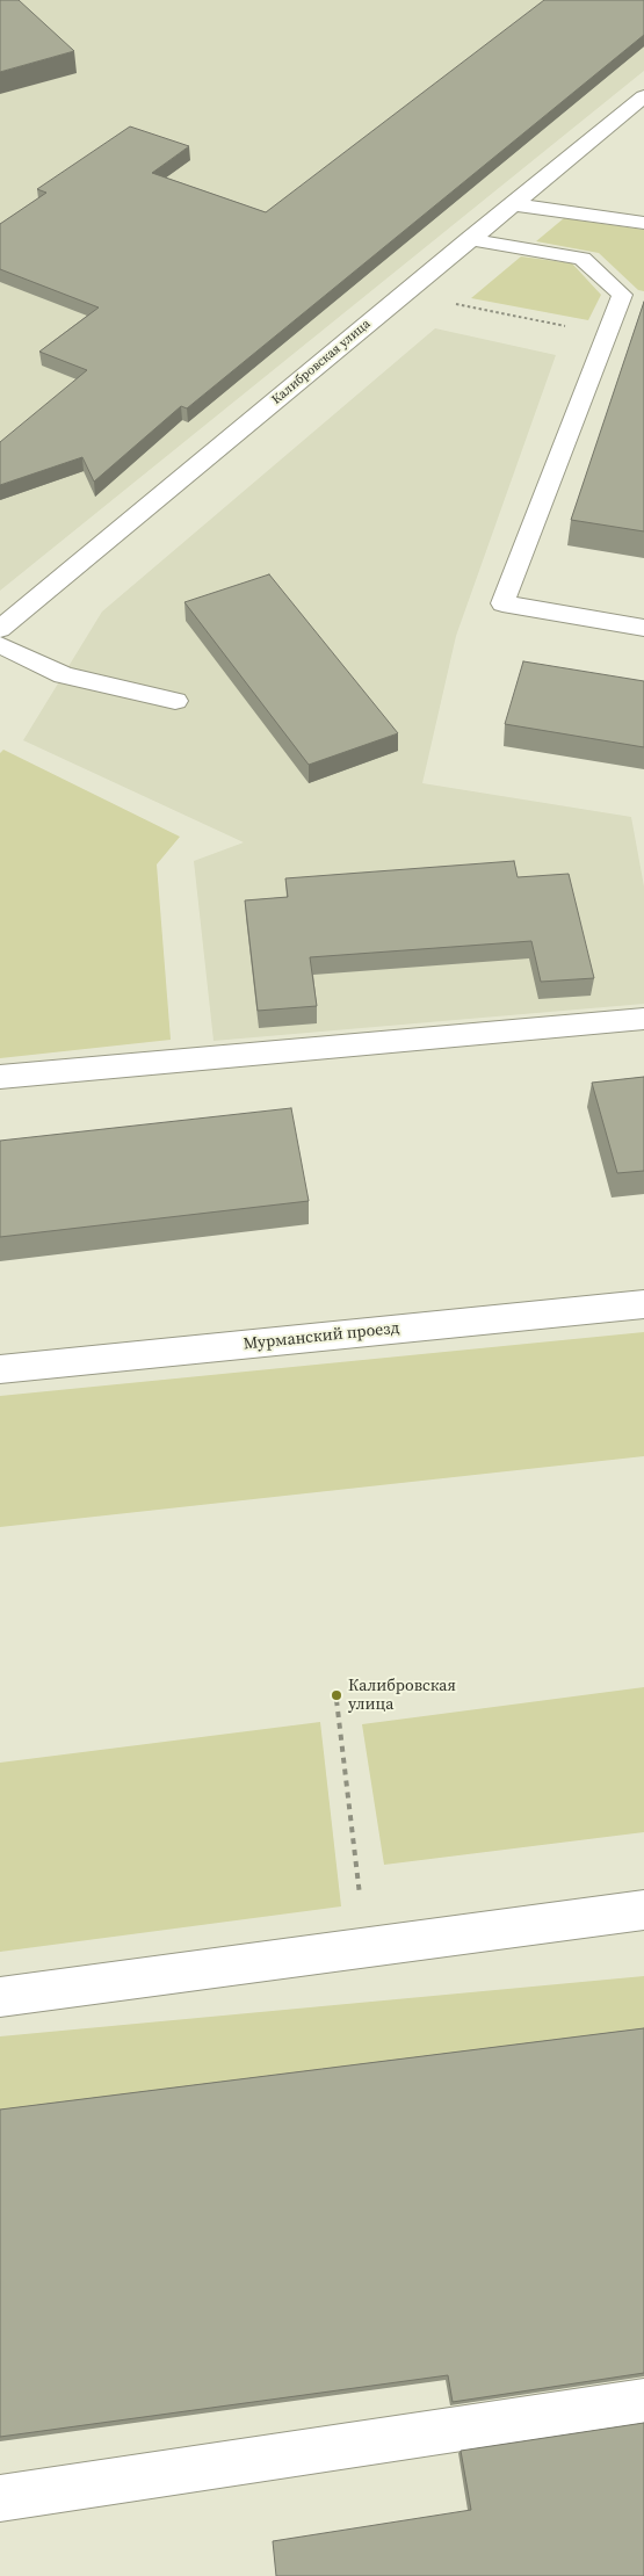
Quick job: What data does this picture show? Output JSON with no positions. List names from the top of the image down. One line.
{"streets":{"street":["Калибровская улица","Мурманский проезд"]},"places":["Калибровская улица"]}
